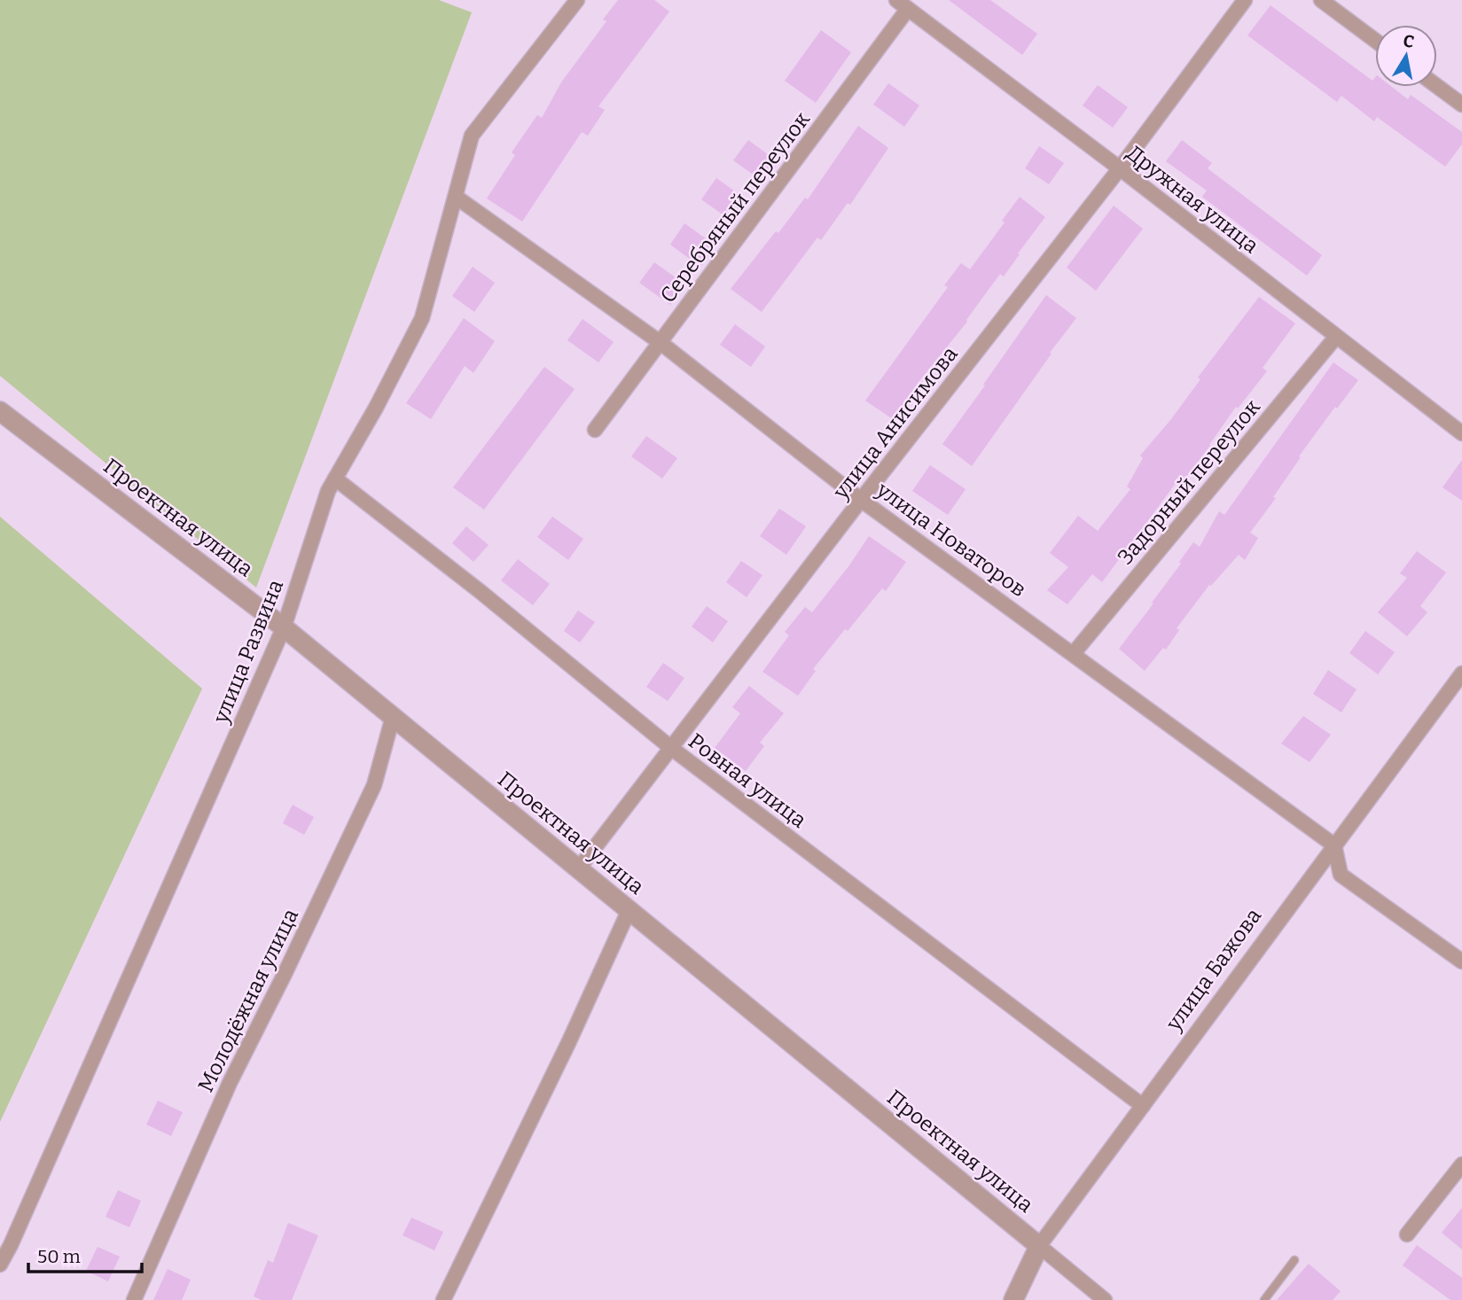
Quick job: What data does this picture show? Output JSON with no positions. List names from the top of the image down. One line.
{"streets":{"street":["Дружная улица","Серебряный переулок","улица Анисимова","Задорный переулок","Проектная улица","улица Новаторов","улица Развина","Ровная улица","улица Бажова","Молодёжная улица"]},"crossings":[["Дружная улица","Серебряный переулок"],["Дружная улица","улица Анисимова"],["Дружная улица","Задорный переулок"],["Серебряный переулок","улица Новаторов"],["улица Анисимова","Проектная улица"],["улица Анисимова","улица Новаторов"],["улица Анисимова","Ровная улица"],["Задорный переулок","улица Новаторов"],["Проектная улица","улица Развина"],["Проектная улица","улица Бажова"],["Проектная улица","Молодёжная улица"],["улица Новаторов","улица Развина"],["улица Новаторов","улица Бажова"],["улица Развина","Ровная улица"],["Ровная улица","улица Бажова"]],"scale_bar":"50 m","north":"top"}
